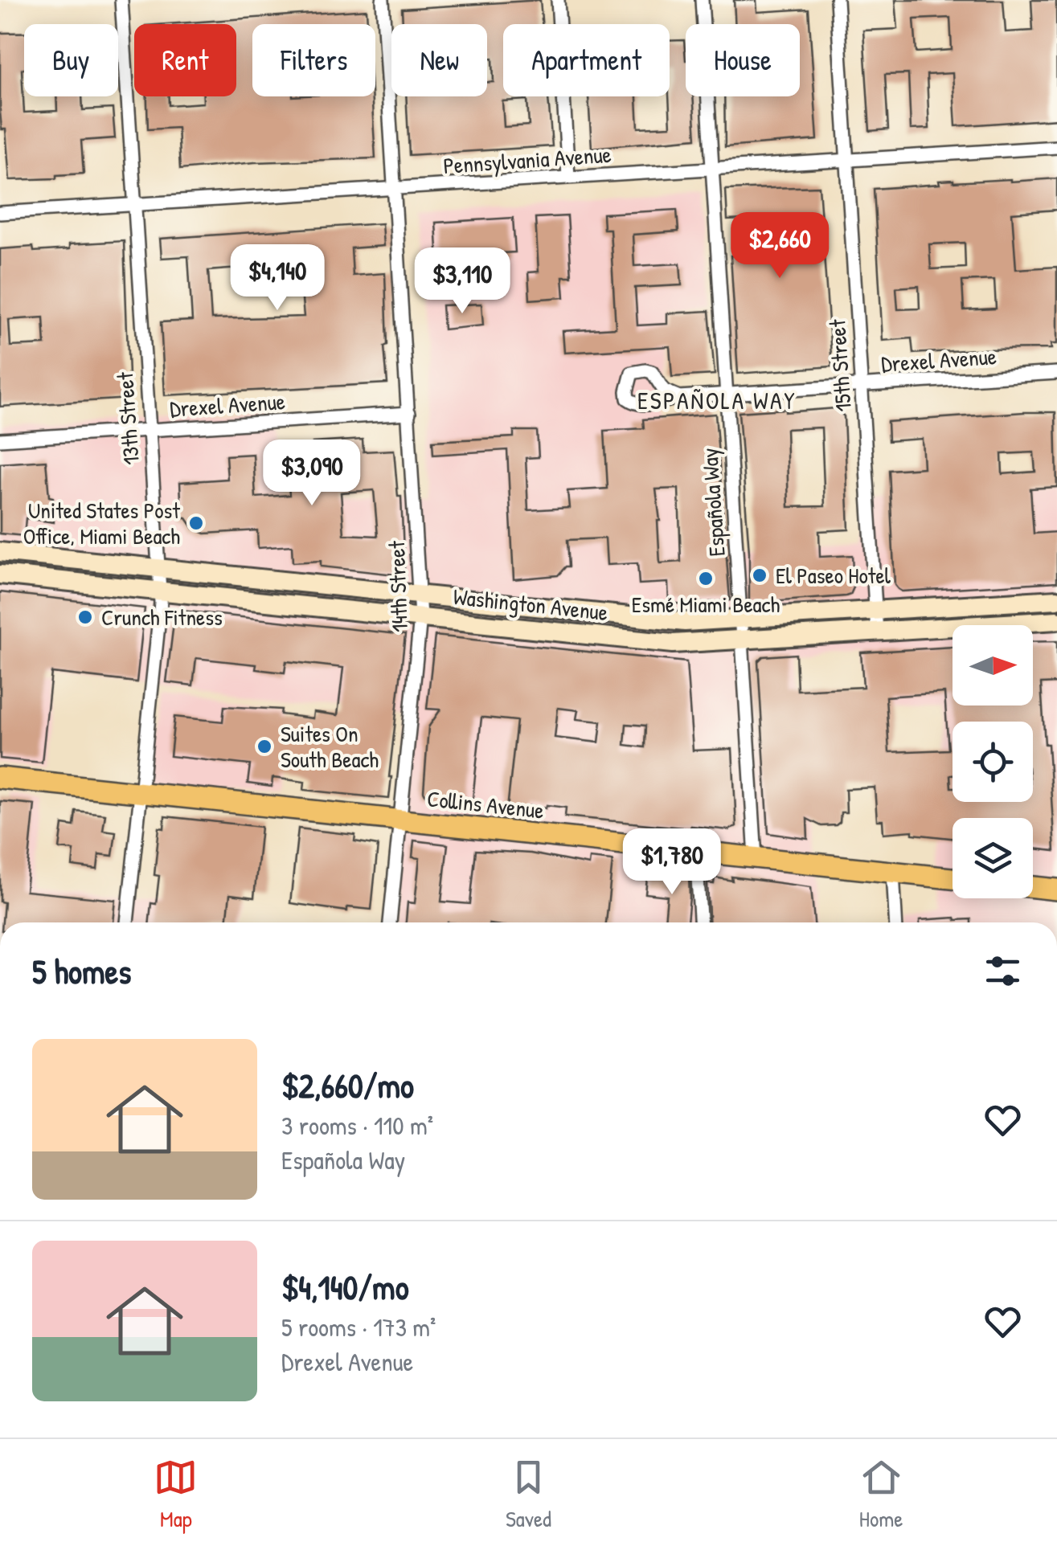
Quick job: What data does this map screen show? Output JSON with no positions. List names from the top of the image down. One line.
{"streets":{"main road":["Washington Avenue","Collins Avenue"],"street":["Pennsylvania Avenue","Drexel Avenue","15th Street","13th Street","Española Way","14th Street"]},"crossings":[["Pennsylvania Avenue","15th Street"],["Pennsylvania Avenue","13th Street"],["Pennsylvania Avenue","Española Way"],["Pennsylvania Avenue","14th Street"],["Drexel Avenue","15th Street"],["Drexel Avenue","13th Street"],["Drexel Avenue","Española Way"],["Drexel Avenue","14th Street"],["15th Street","Washington Avenue"],["13th Street","Washington Avenue"],["13th Street","Collins Avenue"],["Española Way","Washington Avenue"],["Española Way","Collins Avenue"],["14th Street","Washington Avenue"],["14th Street","Collins Avenue"]],"districts":["ESPAÑOLA WAY"],"places":["United States Post Office, Miami Beach","El Paseo Hotel","Esmé Miami Beach","Crunch Fitness","Suites On South Beach"],"north":"right","page":{"chip":["Buy","Rent","Filters","New","Apartment","House"],"price":["$2,660","$4,140","$3,110","$3,090","$1,780"],"heading":"5 homes","list":[{"name":"$2,660/mo","note":"3 rooms · 110 m² · Española Way"},{"name":"$4,140/mo","note":"5 rooms · 173 m² · Drexel Avenue"}],"tabs":["Map","Saved","Home"]}}
